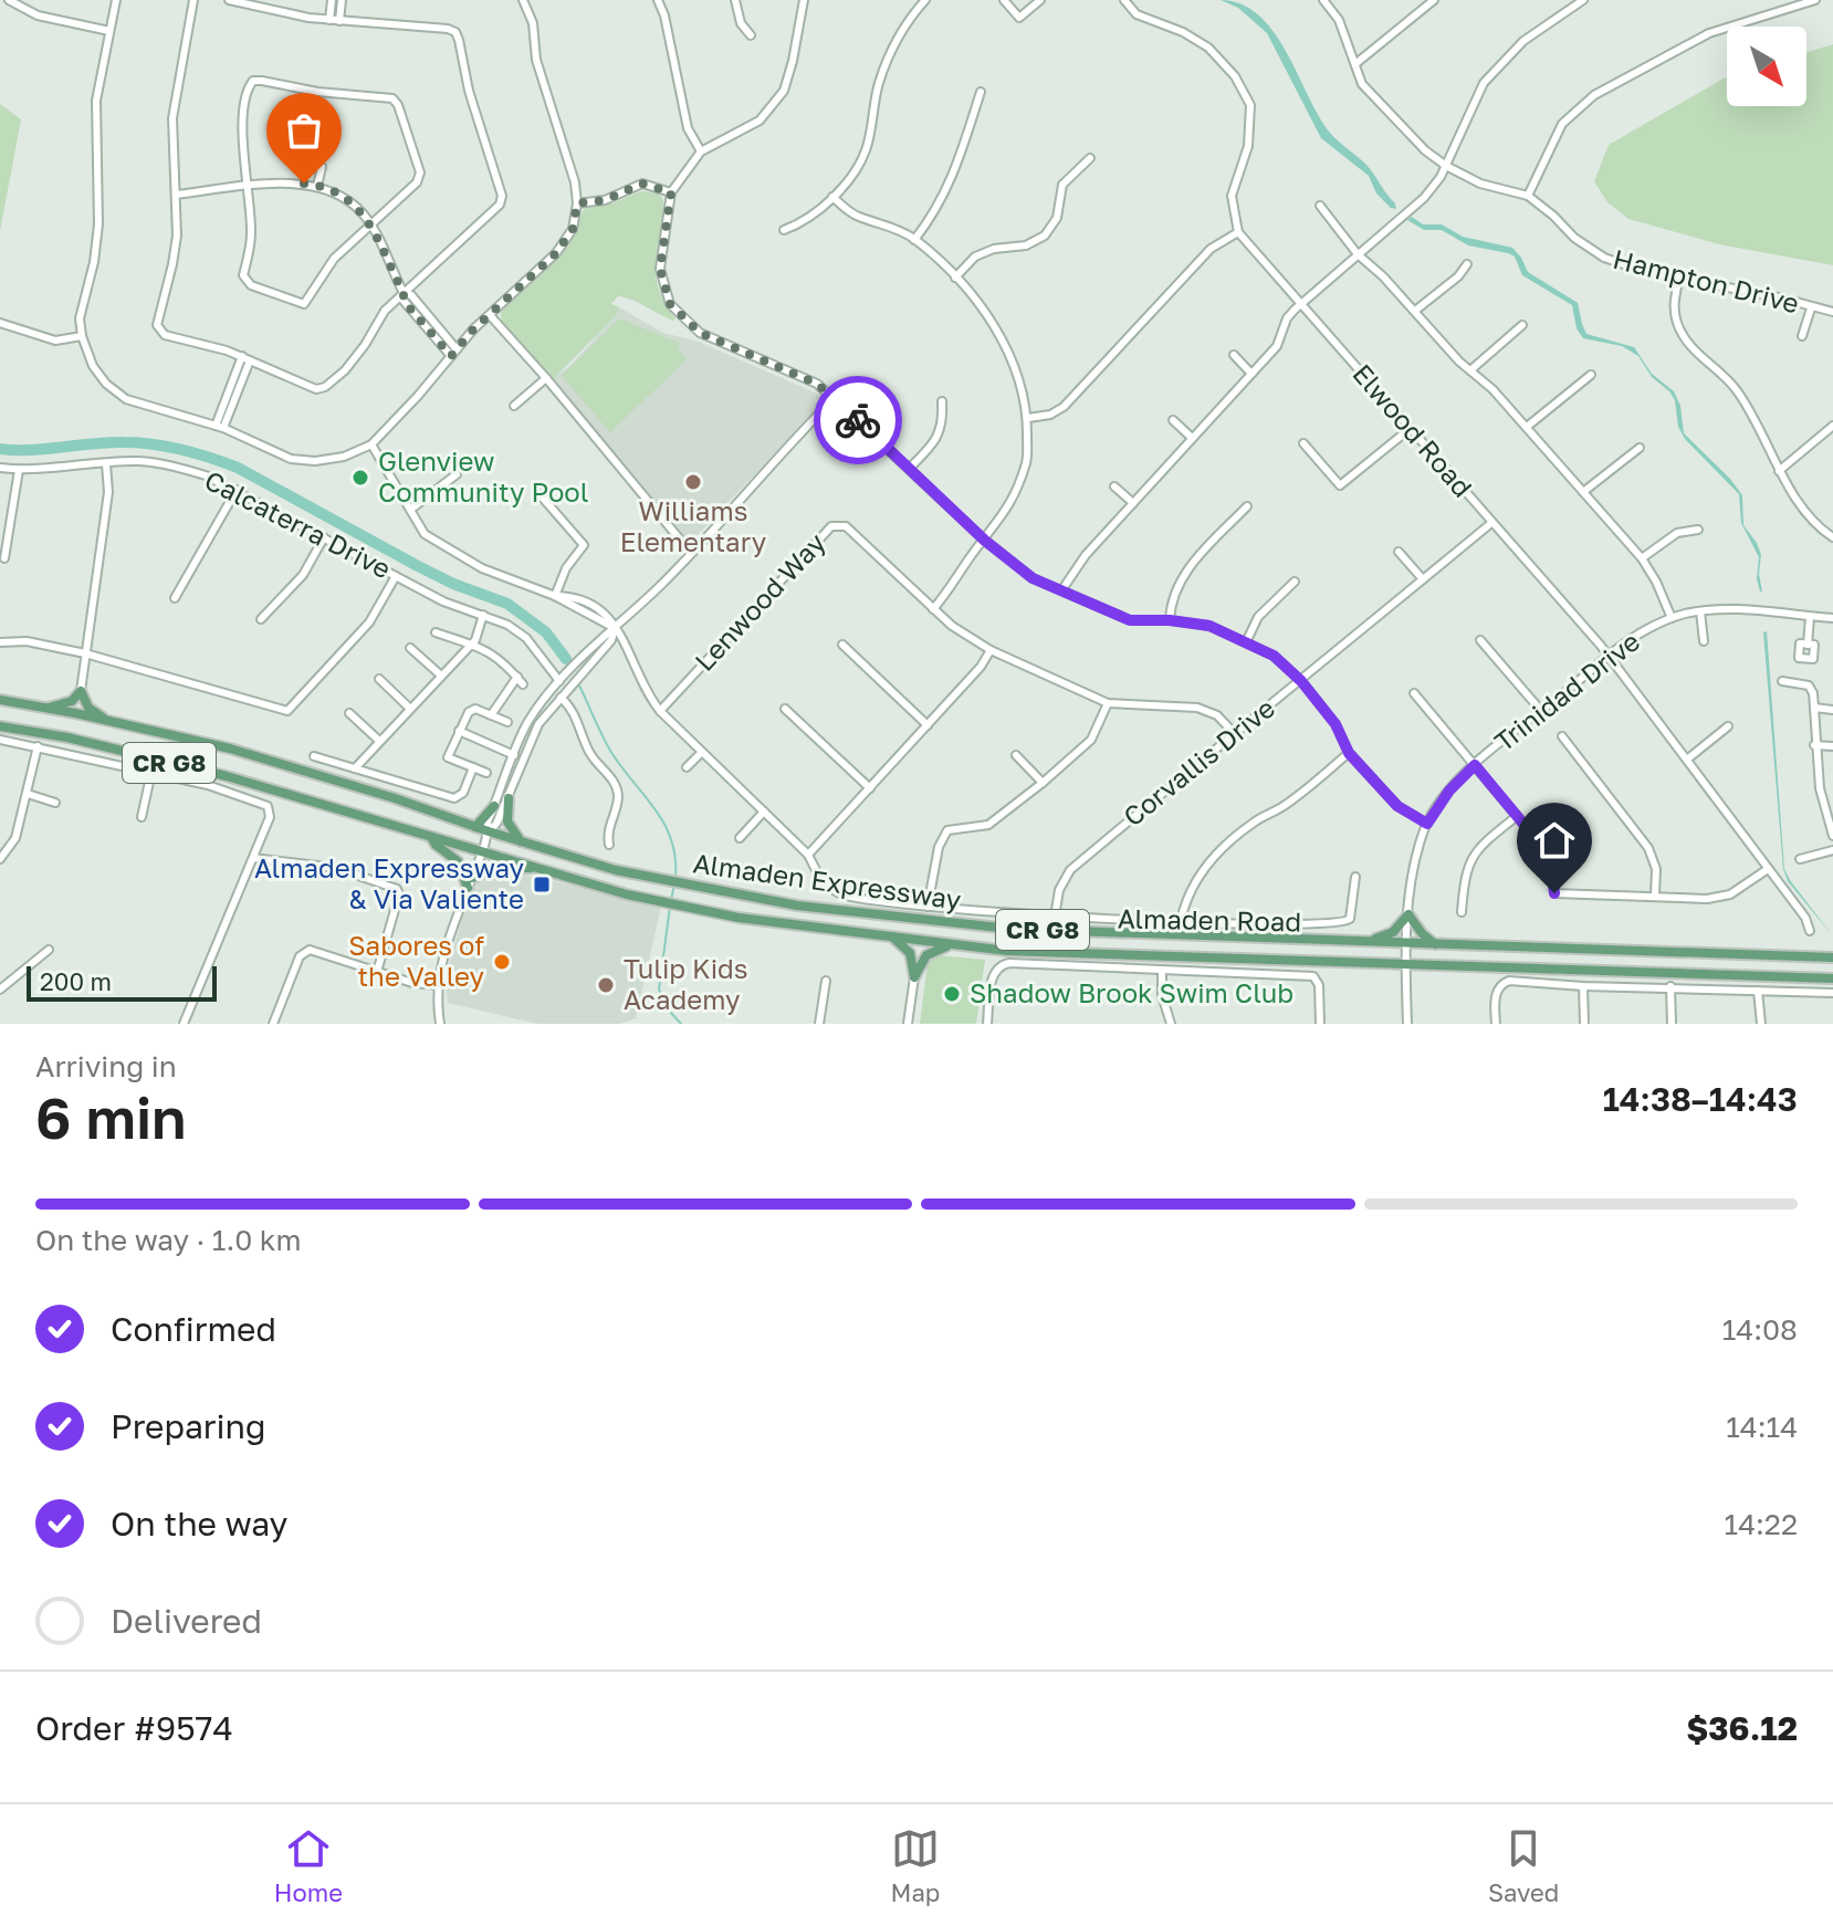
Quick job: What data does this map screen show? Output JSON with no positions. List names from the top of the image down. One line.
{"streets":{"main road":["CR G8","Almaden Expressway"],"street":["Hampton Drive","Elwood Road","Calcaterra Drive","Lenwood Way","Trinidad Drive","Corvallis Drive","Almaden Road"]},"crossings":[["Elwood Road","Trinidad Drive"],["Elwood Road","Corvallis Drive"],["Lenwood Way","Corvallis Drive"],["Trinidad Drive","Almaden Expressway"],["Corvallis Drive","Almaden Road"]],"places":{"other":["Glenview Community Pool","Williams Elementary","Sabores of the Valley","Tulip Kids Academy","Shadow Brook Swim Club"],"transit":["Almaden Expressway & Via Valiente"]},"scale_bar":"200 m","north":"bottom right","page":{"scale":"200 m","heading":["6 min","Arriving in","14:38–14:43"],"panel":["Order #9574","$36.12"],"bar":"On the way · 1.0 km","list":[["Confirmed","14:08"],["Preparing","14:14"],["On the way","14:22"],"Delivered"],"tabs":["Home","Map","Saved"]}}
